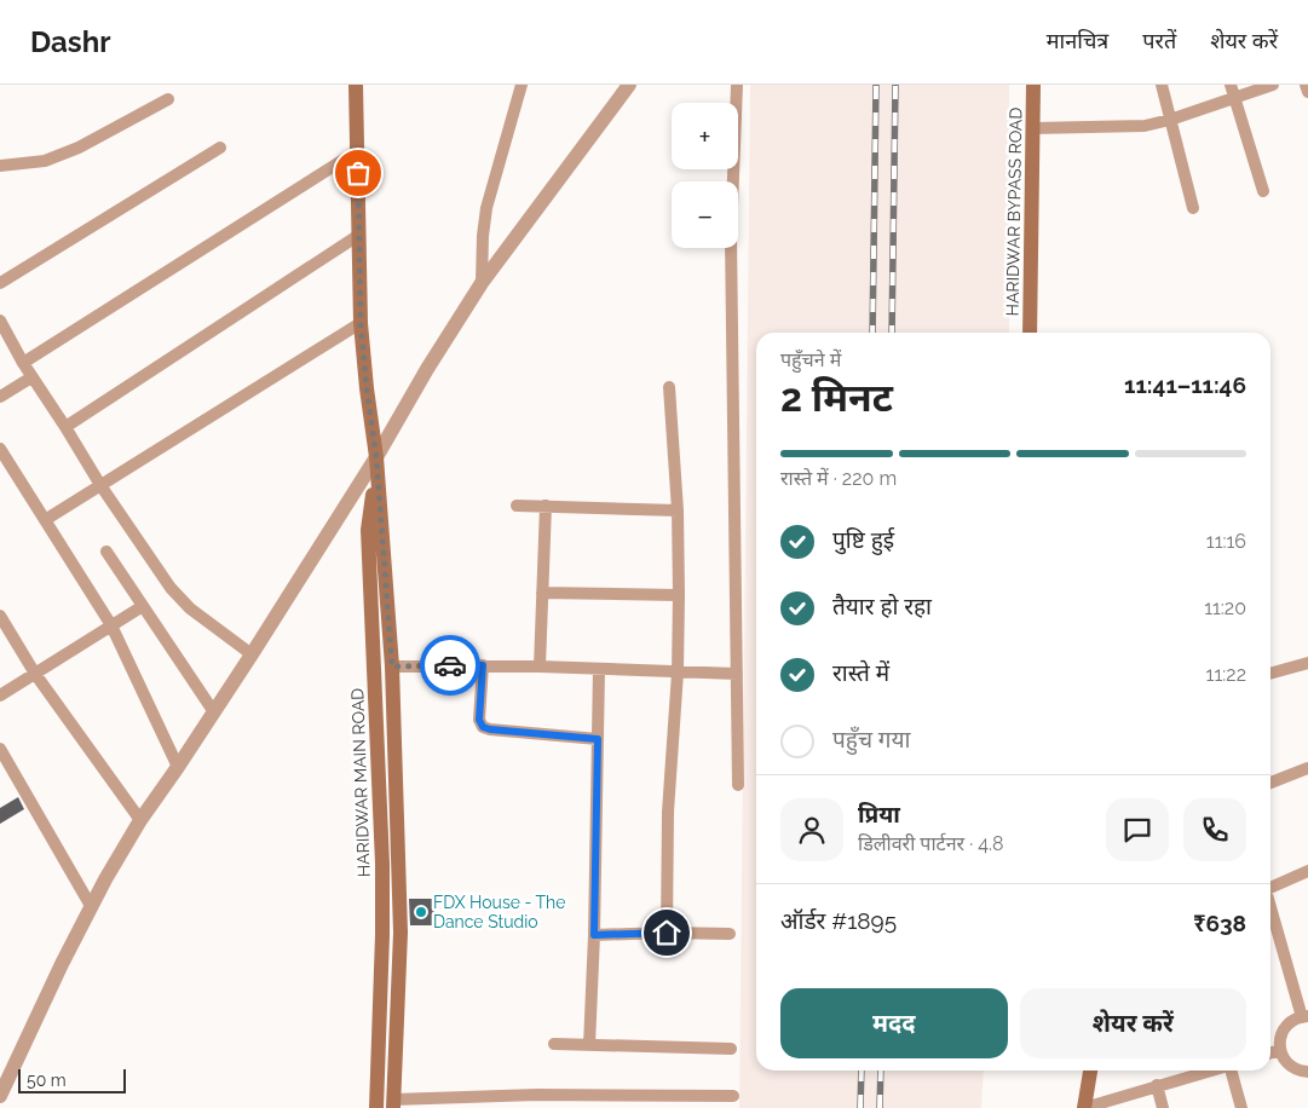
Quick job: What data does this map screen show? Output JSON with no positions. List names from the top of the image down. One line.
{"streets":{"main road":["HARIDWAR BYPASS ROAD","HARIDWAR MAIN ROAD"]},"places":["FDX House - The Dance Studio"],"scale_bar":"50 m","page":{"header":"Dashr","nav":["मानचित्र","परतें","शेयर करें"],"map_buttons":["+","−"],"heading":["2 मिनट","पहुँचने में","11:41–11:46"],"panel":["प्रिया","डिलीवरी पार्टनर · 4.8","ऑर्डर #1895","₹638"],"bar":"रास्ते में · 220 m","list":[["पुष्टि हुई","11:16"],["तैयार हो रहा","11:20"],["रास्ते में","11:22"],"पहुँच गया"],"buttons":["मदद","शेयर करें"],"scale":"50 m"}}
